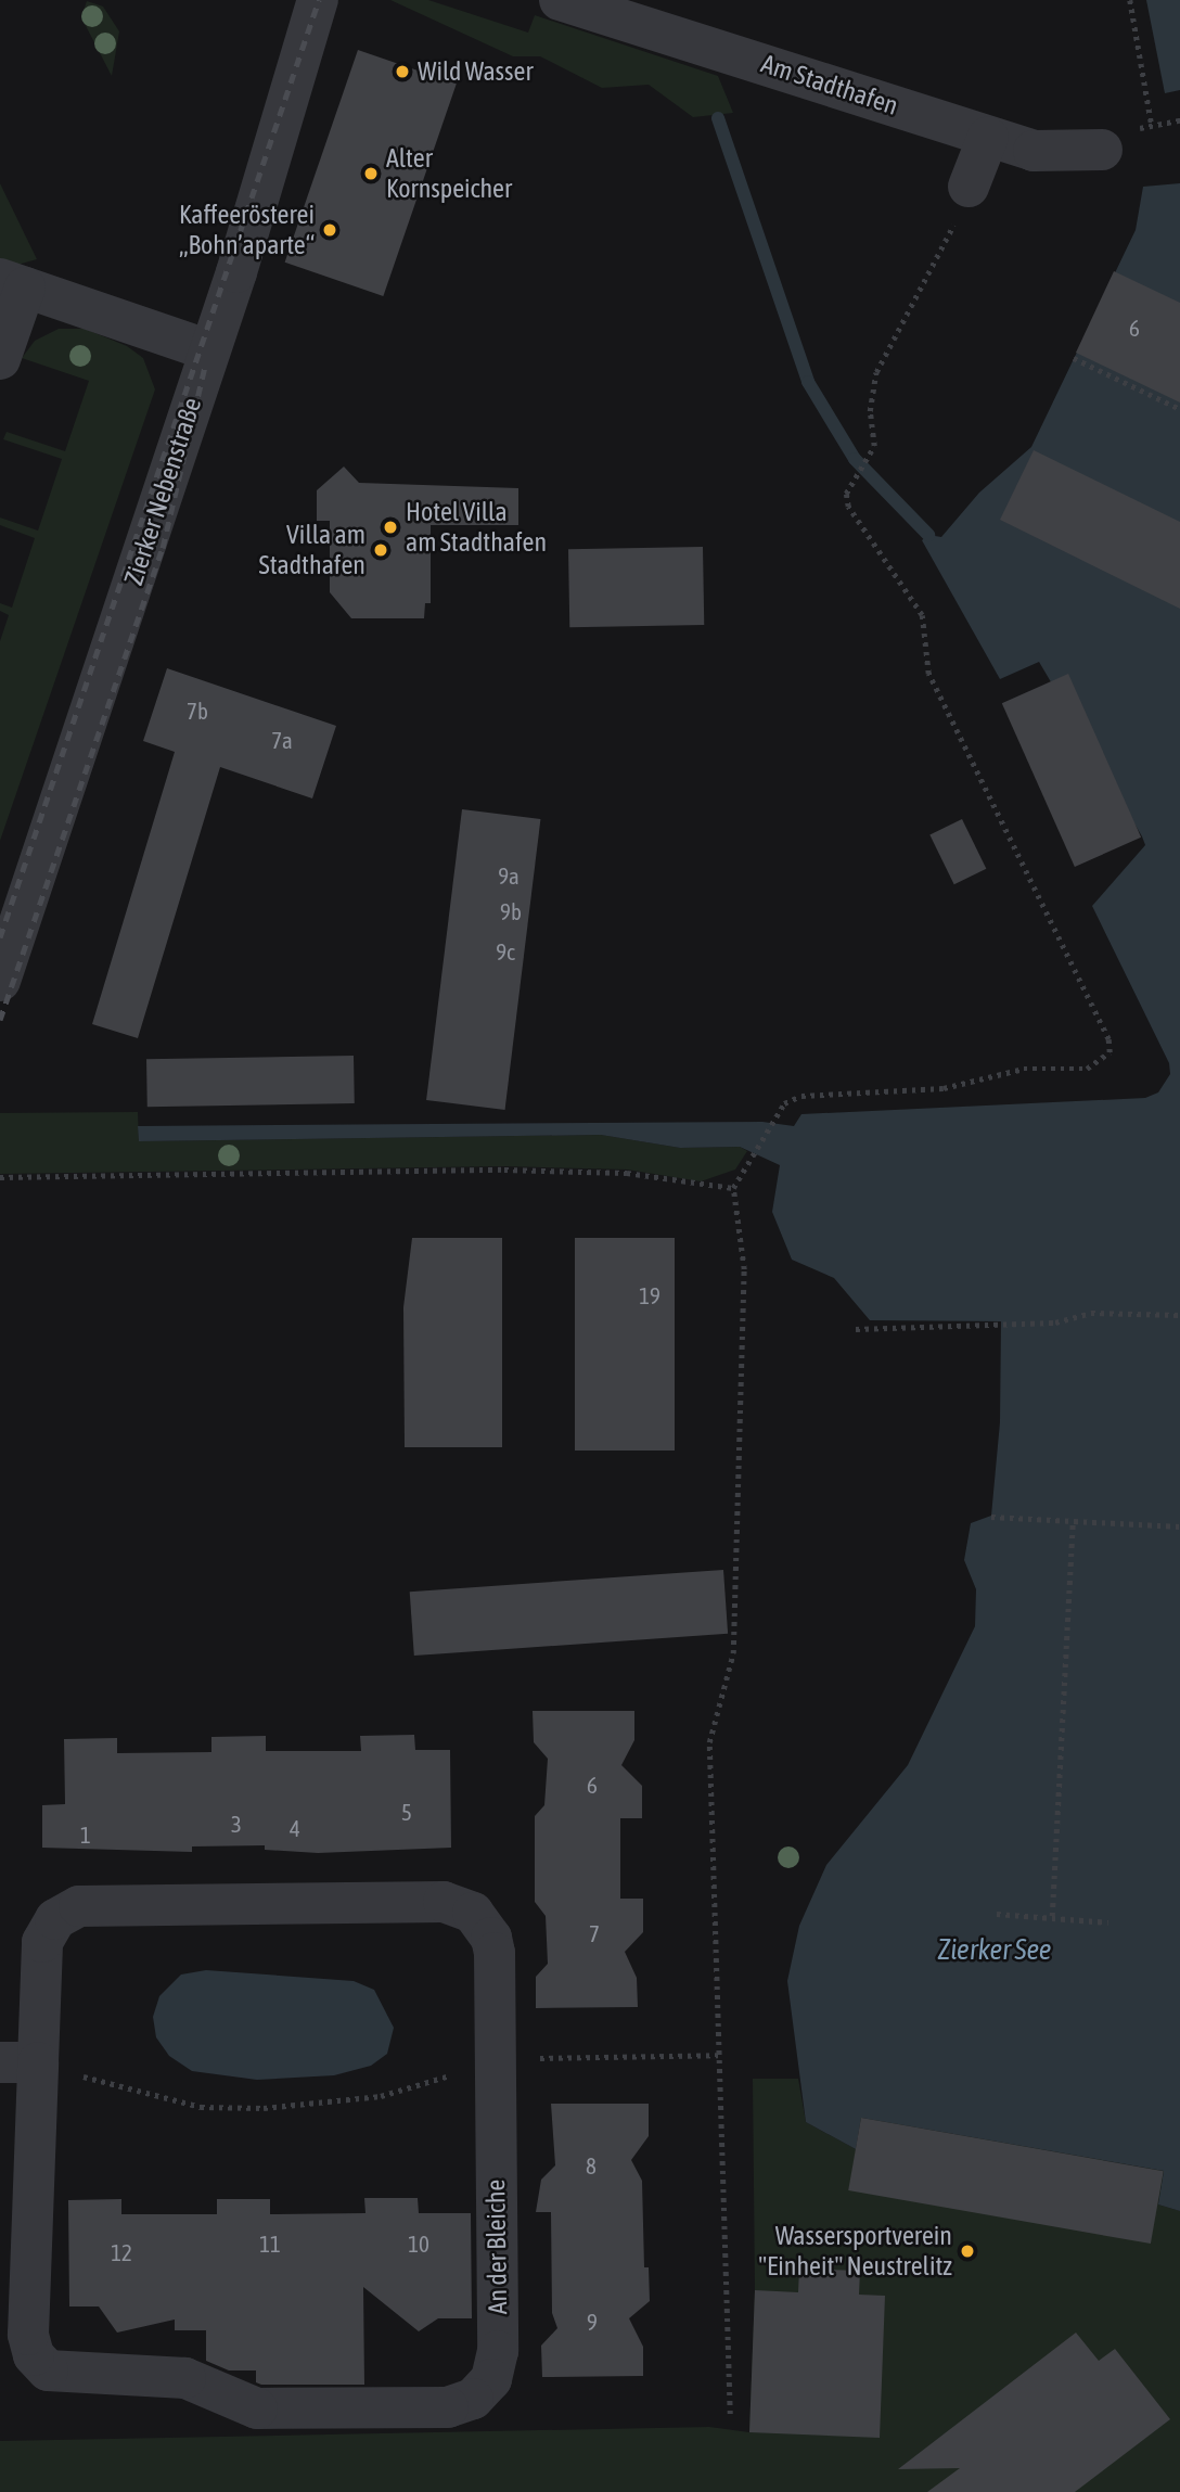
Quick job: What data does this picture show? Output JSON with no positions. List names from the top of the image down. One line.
{"streets":{"street":["Am Stadthafen","Zierker Nebenstraße","An der Bleiche"]},"water":["Zierker See"],"places":["Wild Wasser","Alter Kornspeicher","Kaffeerösterei „Bohn’aparte“","Hotel Villa am Stadthafen","Villa am Stadthafen","Wassersportverein \"Einheit\" Neustrelitz"],"house_numbers":["6","7b","7a","9a","9b","9c","19","6","5","3","4","1","7","8","11","10","12","9"]}
